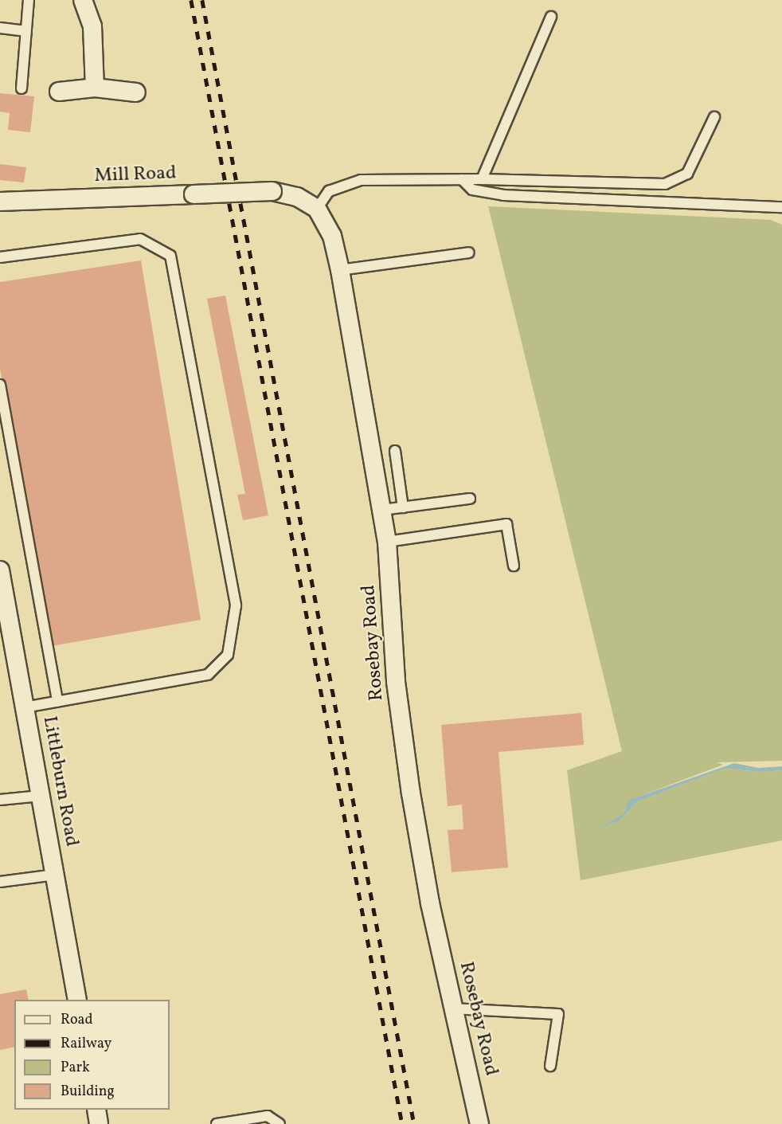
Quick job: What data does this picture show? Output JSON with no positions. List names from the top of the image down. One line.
{"streets":{"street":["Mill Road","Rosebay Road","Littleburn Road"]},"crossings":[["Mill Road","Rosebay Road"]],"legend":["Road","Railway","Park","Building"]}
